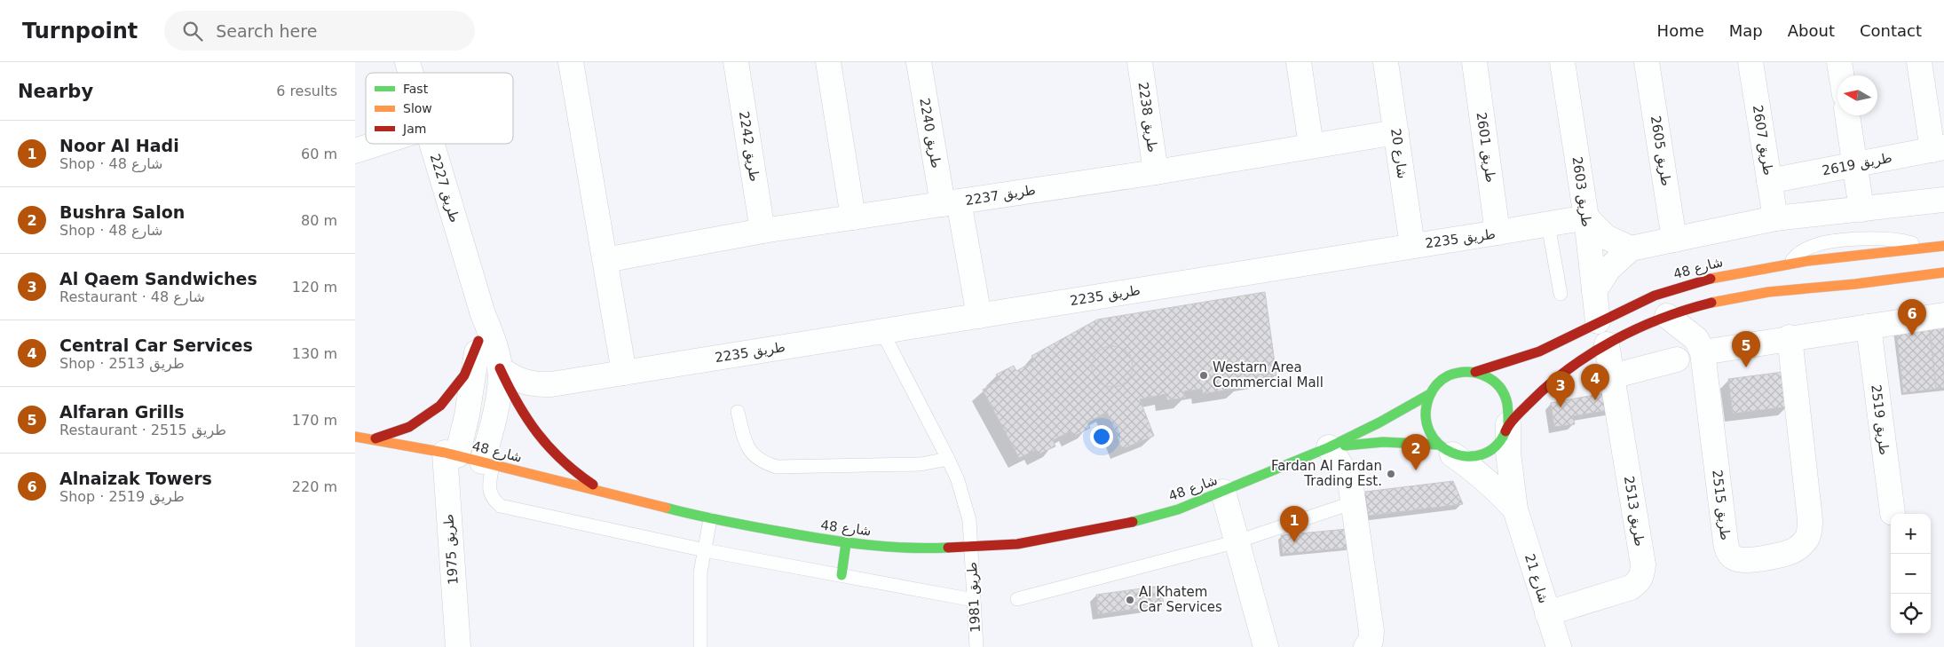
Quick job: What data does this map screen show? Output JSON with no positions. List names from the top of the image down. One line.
{"streets":{"street":["طريق 2238","طريق 2240","طريق 2607","طريق 2242","طريق 2601","طريق 2605","شارع 20","طريق 2619","طريق 2227","طريق 2603","طريق 2237","طريق 2235","شارع 48","طريق 2519","طريق 2515","طريق 2513","طريق 1975","شارع 21"],"lane":["طريق 1981"]},"crossings":[["طريق 2238","طريق 2237"],["طريق 2240","طريق 2237"],["طريق 2240","طريق 2235"],["طريق 2607","طريق 2619"],["طريق 2242","طريق 2237"],["طريق 2601","طريق 2235"],["شارع 20","طريق 2237"],["شارع 20","طريق 2235"],["طريق 2227","طريق 2235"],["طريق 2227","شارع 48"],["طريق 2227","طريق 1975"],["طريق 2603","طريق 2235"],["طريق 2603","شارع 48"],["طريق 2235","طريق 1981"],["شارع 48","طريق 1975"],["شارع 48","شارع 21"],["شارع 48","طريق 1981"],["طريق 2513","شارع 21"]],"places":["Westarn Area Commercial Mall","Fardan Al Fardan Trading Est.","Al Khatem Car Services"],"legend":["Fast","Slow","Jam"],"north":"left","page":{"header":"Turnpoint","search":"Search here","nav":["Home","Map","About","Contact"],"heading":["Nearby","6 results"],"list":[{"mark":"1","name":"Noor Al Hadi","note":"Shop · شارع 48","value":"60 m"},{"mark":"2","name":"Bushra Salon","note":"Shop · شارع 48","value":"80 m"},{"mark":"3","name":"Al Qaem Sandwiches","note":"Restaurant · شارع 48","value":"120 m"},{"mark":"4","name":"Central Car Services","note":"Shop · طريق 2513","value":"130 m"},{"mark":"5","name":"Alfaran Grills","note":"Restaurant · طريق 2515","value":"170 m"},{"mark":"6","name":"Alnaizak Towers","note":"Shop · طريق 2519","value":"220 m"}],"pins":["6","5","4","3","2","1"],"map_buttons":["+","−"]}}
